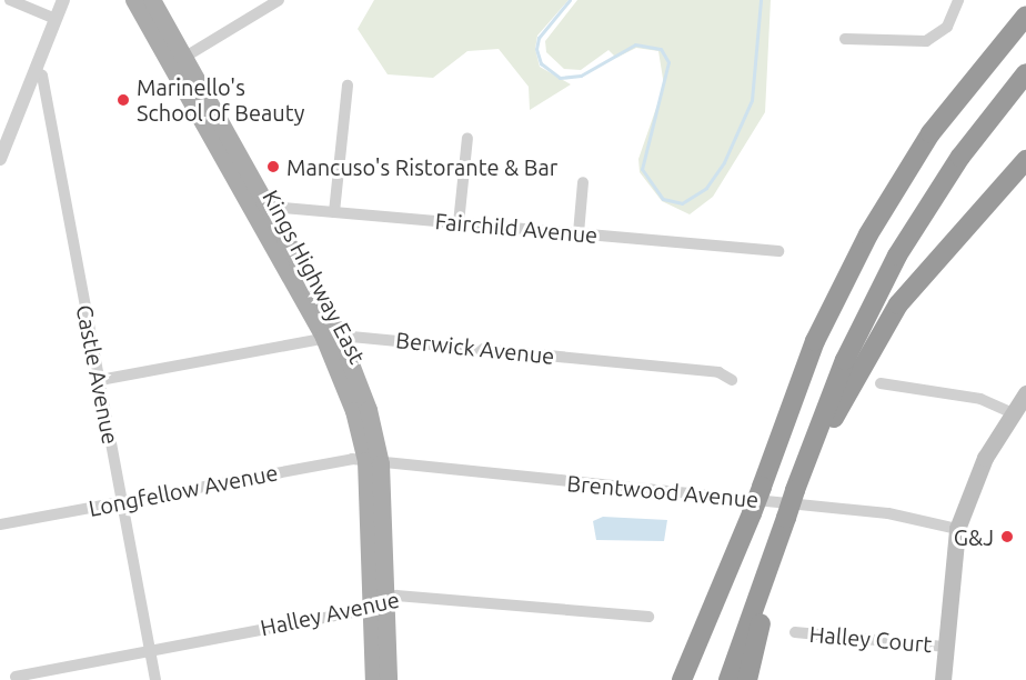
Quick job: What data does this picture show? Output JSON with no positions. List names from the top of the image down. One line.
{"streets":{"main road":["Kings Highway East"],"street":["Fairchild Avenue","Berwick Avenue","Castle Avenue","Longfellow Avenue","Brentwood Avenue","Halley Avenue","Halley Court"]},"crossings":[["Fairchild Avenue","Kings Highway East"],["Kings Highway East","Berwick Avenue"],["Kings Highway East","Longfellow Avenue"],["Kings Highway East","Brentwood Avenue"],["Kings Highway East","Halley Avenue"],["Berwick Avenue","Castle Avenue"],["Castle Avenue","Longfellow Avenue"],["Castle Avenue","Halley Avenue"],["Longfellow Avenue","Brentwood Avenue"]],"places":["Marinello's School of Beauty","Mancuso's Ristorante & Bar","G&J"]}
